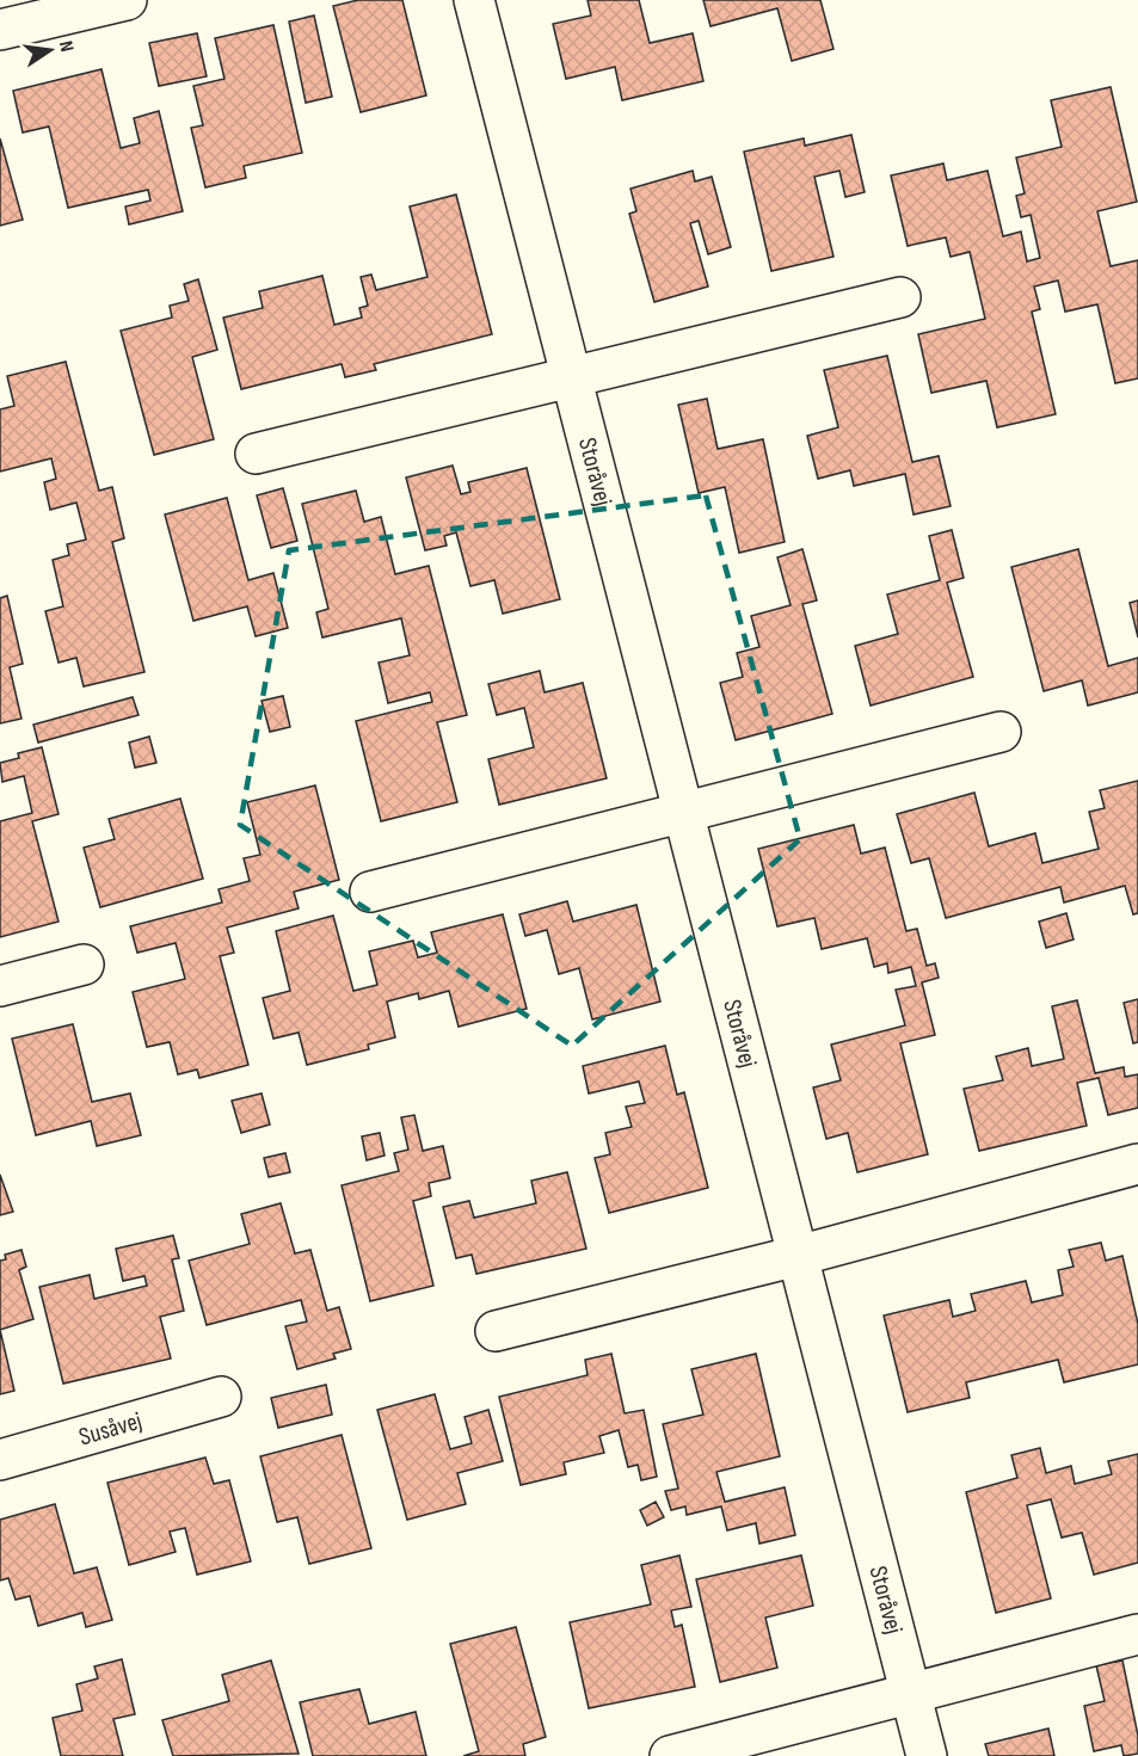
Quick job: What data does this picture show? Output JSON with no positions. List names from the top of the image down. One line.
{"streets":{"street":["Storåvej","Susåvej"]},"north":"right"}
